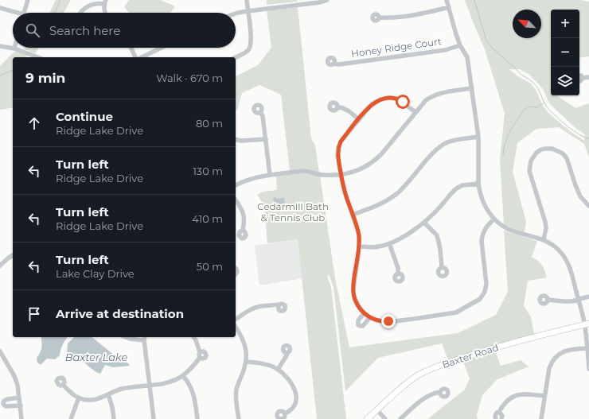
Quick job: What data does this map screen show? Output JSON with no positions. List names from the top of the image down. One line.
{"streets":{"main road":["Baxter Road"],"street":["Honey Ridge Court"]},"water":["Baxter Lake"],"parks":["Cedarmill Bath & Tennis Club"],"north":"top left","page":{"map_buttons":["+","−"],"search":"Search here","heading":["9 min","Walk · 670 m"],"list":[["Continue","Ridge Lake Drive","80 m"],["Turn left","Ridge Lake Drive","130 m"],["Turn left","Ridge Lake Drive","410 m"],["Turn left","Lake Clay Drive","50 m"],"Arrive at destination"]}}
